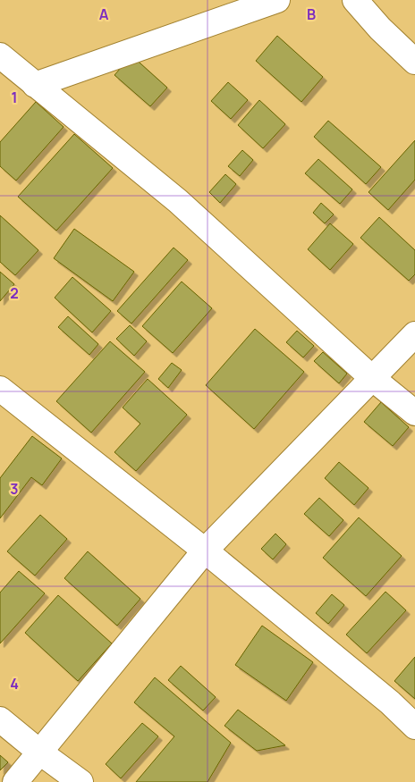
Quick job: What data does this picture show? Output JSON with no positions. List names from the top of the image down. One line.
{"grid":{"columns":["A","B"],"rows":["1","2","3","4"]}}
